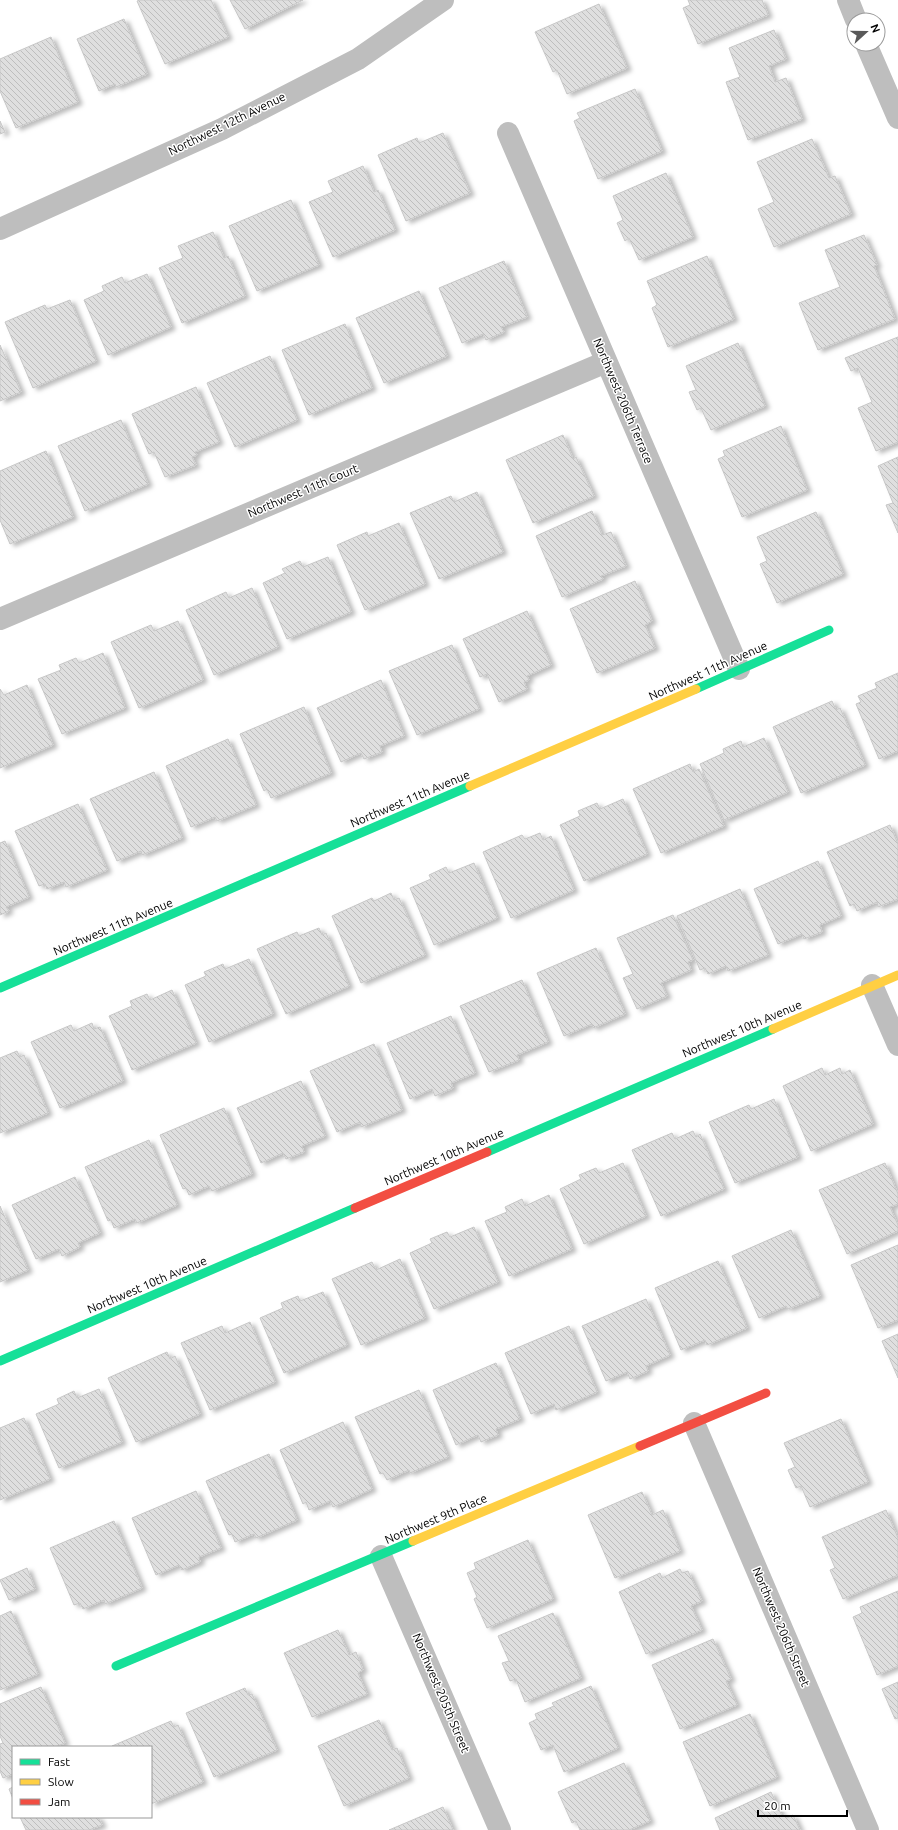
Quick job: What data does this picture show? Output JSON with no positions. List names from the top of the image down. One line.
{"streets":{"street":["Northwest 12th Avenue","Northwest 206th Terrace","Northwest 11th Court","Northwest 11th Avenue","Northwest 10th Avenue","Northwest 9th Place","Northwest 206th Street","Northwest 205th Street"]},"crossings":[["Northwest 206th Terrace","Northwest 11th Court"],["Northwest 206th Terrace","Northwest 11th Avenue"],["Northwest 9th Place","Northwest 206th Street"],["Northwest 9th Place","Northwest 205th Street"]],"legend":["Fast","Slow","Jam"],"scale_bar":"20 m","north":"right"}
